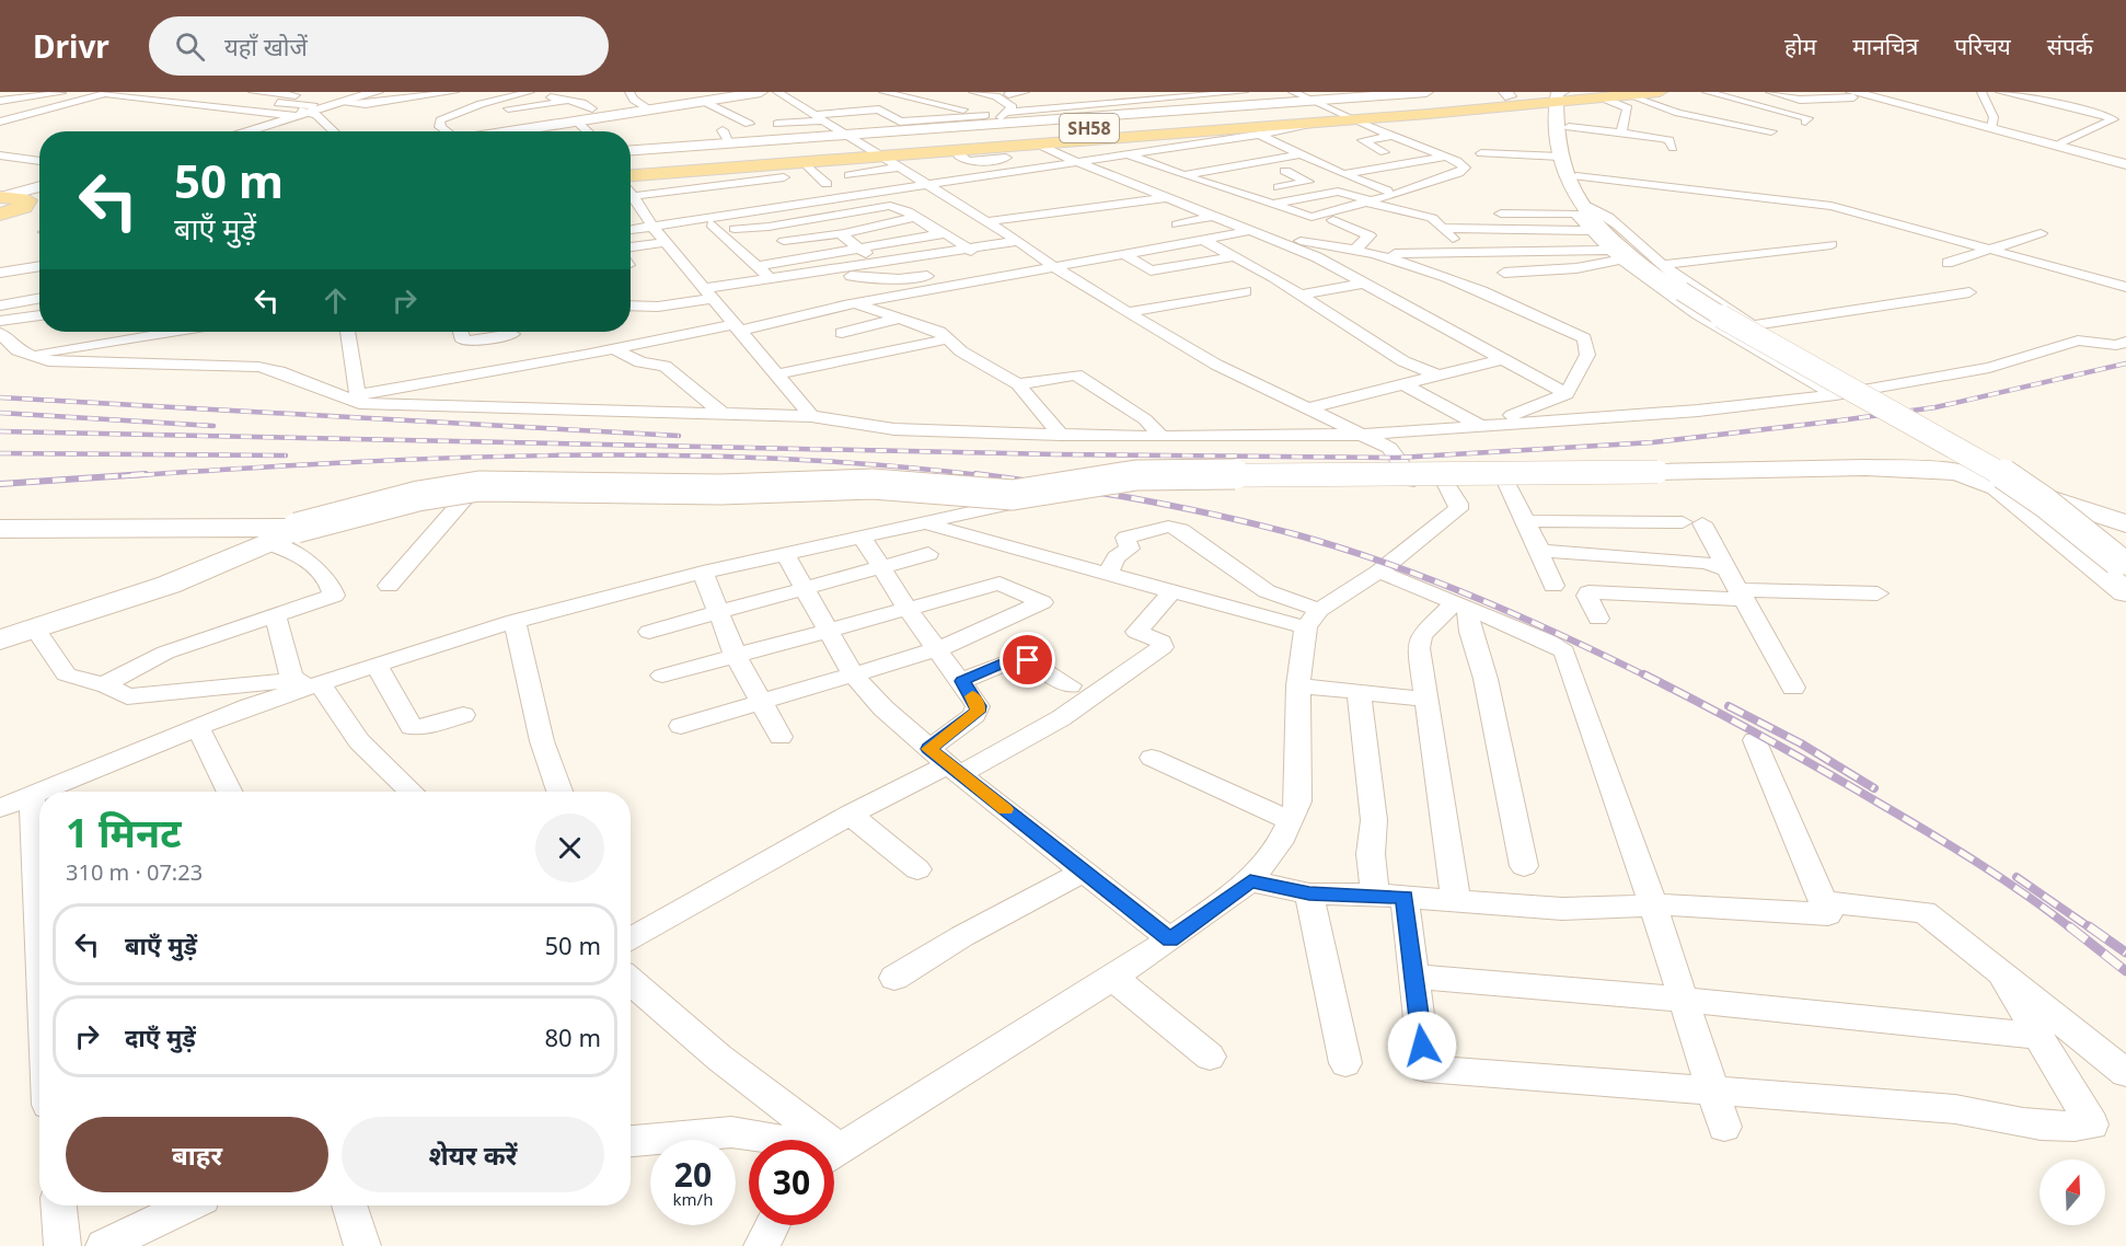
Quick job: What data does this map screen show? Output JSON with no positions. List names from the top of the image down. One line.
{"streets":{"main road":["SH58"]},"north":"top","page":{"header":"Drivr","search":"यहाँ खोजें","nav":["होम","मानचित्र","परिचय","संपर्क"],"turn":["50 m","बाएँ मुड़ें"],"heading":["1 मिनट","310 m · 07:23"],"list":[{"name":"बाएँ मुड़ें","value":"50 m"},{"name":"दाएँ मुड़ें","value":"80 m"}],"buttons":["बाहर","शेयर करें"],"speed":"20 km/h","limit":"30"}}
